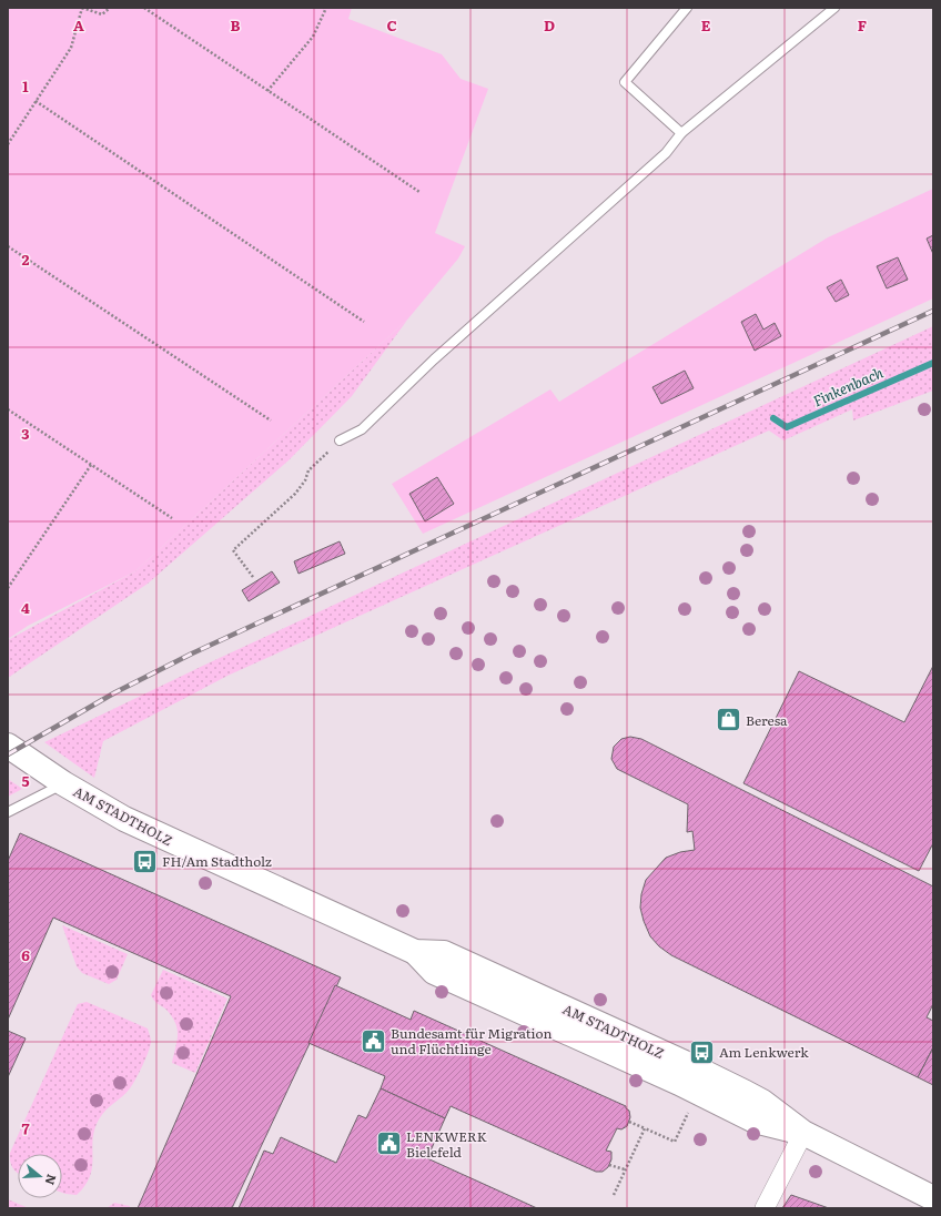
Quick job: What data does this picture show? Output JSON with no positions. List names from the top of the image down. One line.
{"streets":{"main road":["AM STADTHOLZ"]},"water":["Finkenbach"],"places":{"shop":["Beresa"],"bus stop":["FH/Am Stadtholz","Am Lenkwerk"],"public building":["Bundesamt für Migration und Flüchtlinge","LENKWERK Bielefeld"]},"north":"right","grid":{"columns":["A","B","C","D","E","F"],"rows":["1","2","3","4","5","6","7"]}}
